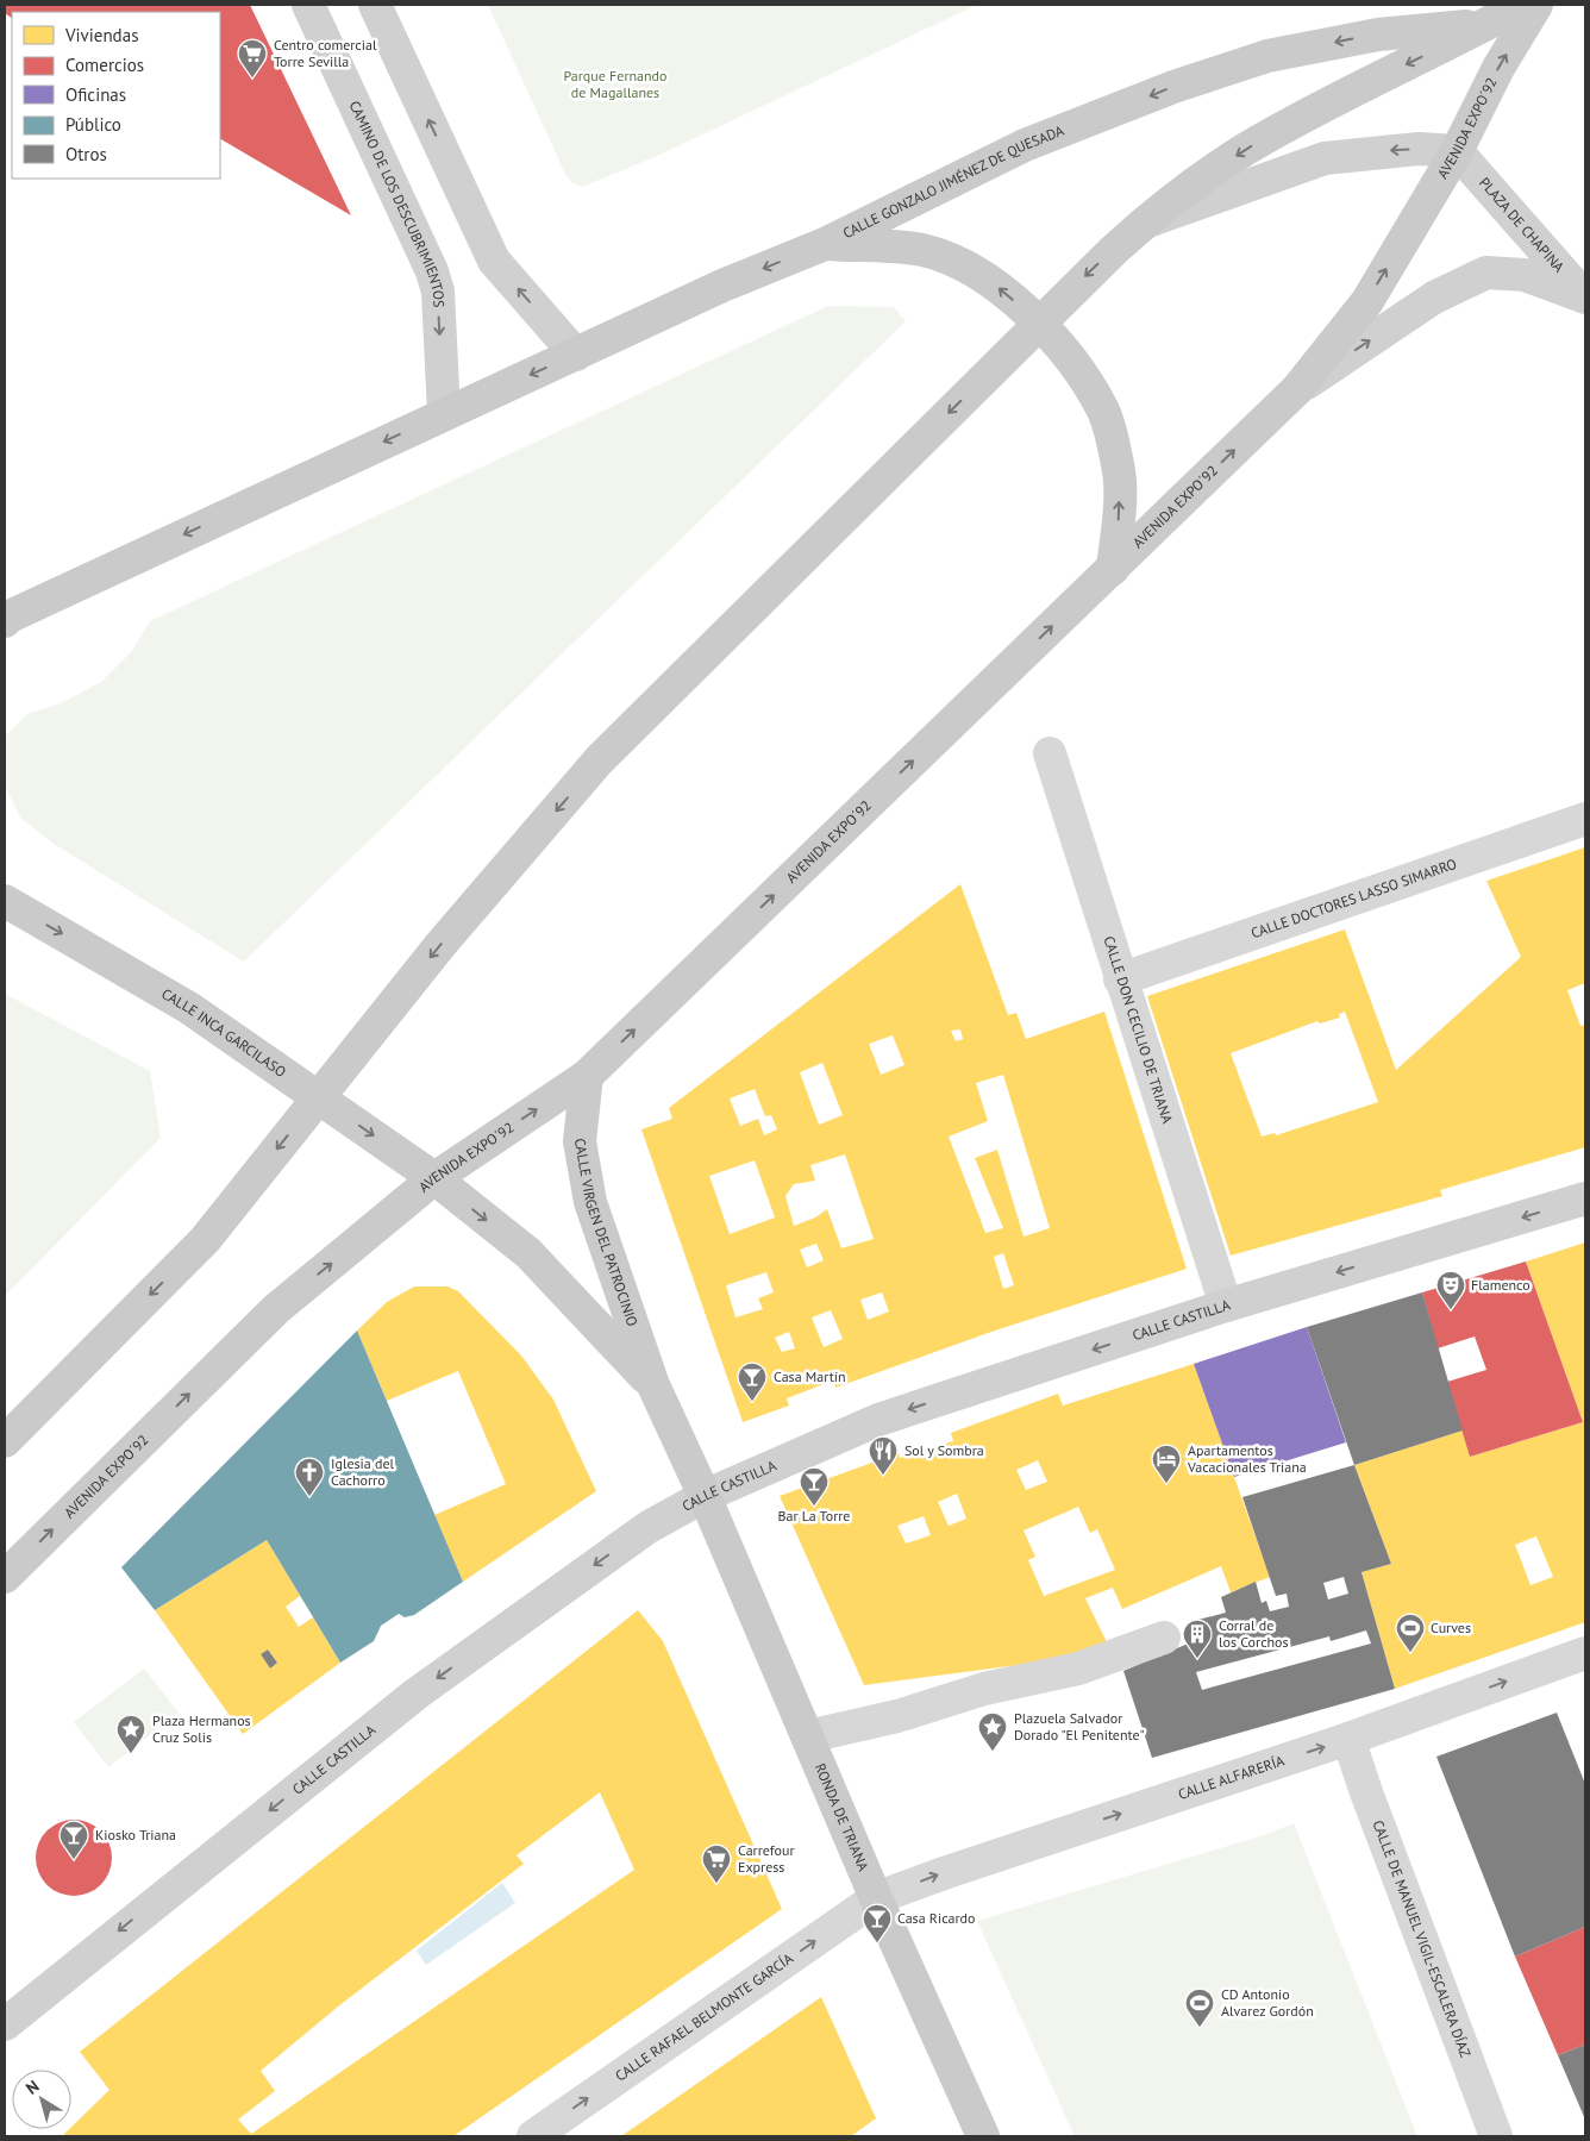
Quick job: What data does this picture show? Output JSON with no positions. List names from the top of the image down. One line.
{"streets":{"main road":["AVENIDA EXPO´92","CALLE GONZALO JIMÉNEZ DE QUESADA","CALLE INCA GARCILASO","CALLE VIRGEN DEL PATROCINIO","RONDA DE TRIANA"],"street":["CAMINO DE LOS DESCUBRIMIENTOS","PLAZA DE CHAPINA","CALLE DOCTORES LASSO SIMARRO","CALLE DON CECILIO DE TRIANA","CALLE CASTILLA","CALLE ALFARERÍA","CALLE DE MANUEL VIGIL-ESCALERA DÍAZ","CALLE RAFAEL BELMONTE GARCÍA"]},"crossings":[["AVENIDA EXPO´92","PLAZA DE CHAPINA"],["AVENIDA EXPO´92","CALLE INCA GARCILASO"],["AVENIDA EXPO´92","CALLE VIRGEN DEL PATROCINIO"],["CALLE GONZALO JIMÉNEZ DE QUESADA","CAMINO DE LOS DESCUBRIMIENTOS"],["CALLE DOCTORES LASSO SIMARRO","CALLE DON CECILIO DE TRIANA"],["CALLE DON CECILIO DE TRIANA","CALLE CASTILLA"],["CALLE INCA GARCILASO","CALLE VIRGEN DEL PATROCINIO"],["CALLE VIRGEN DEL PATROCINIO","CALLE CASTILLA"],["CALLE VIRGEN DEL PATROCINIO","RONDA DE TRIANA"],["CALLE CASTILLA","RONDA DE TRIANA"],["CALLE ALFARERÍA","RONDA DE TRIANA"],["CALLE ALFARERÍA","CALLE DE MANUEL VIGIL-ESCALERA DÍAZ"],["CALLE ALFARERÍA","CALLE RAFAEL BELMONTE GARCÍA"],["RONDA DE TRIANA","CALLE RAFAEL BELMONTE GARCÍA"]],"one_way":["CALLE INCA GARCILASO","CALLE VIRGEN DEL PATROCINIO","CALLE CASTILLA","CALLE RAFAEL BELMONTE GARCÍA"],"parks":["Parque Fernando de Magallanes"],"places":{"supermarket":["Centro comercial Torre Sevilla","Carrefour Express"],"theatre":["Flamenco"],"bar":["Casa Martín","Bar La Torre","Kiosko Triana","Casa Ricardo"],"restaurant":["Sol y Sombra"],"hotel":["Apartamentos Vacacionales Triana"],"church":["Iglesia del Cachorro"],"sports":["Curves","CD Antonio Alvarez Gordón"],"building":["Corral de los Corchos"],"place":["Plazuela Salvador Dorado \"El Penitente\"","Plaza Hermanos Cruz Solis"]},"legend":["Viviendas","Comercios","Oficinas","Público","Otros"],"north":"top left"}
